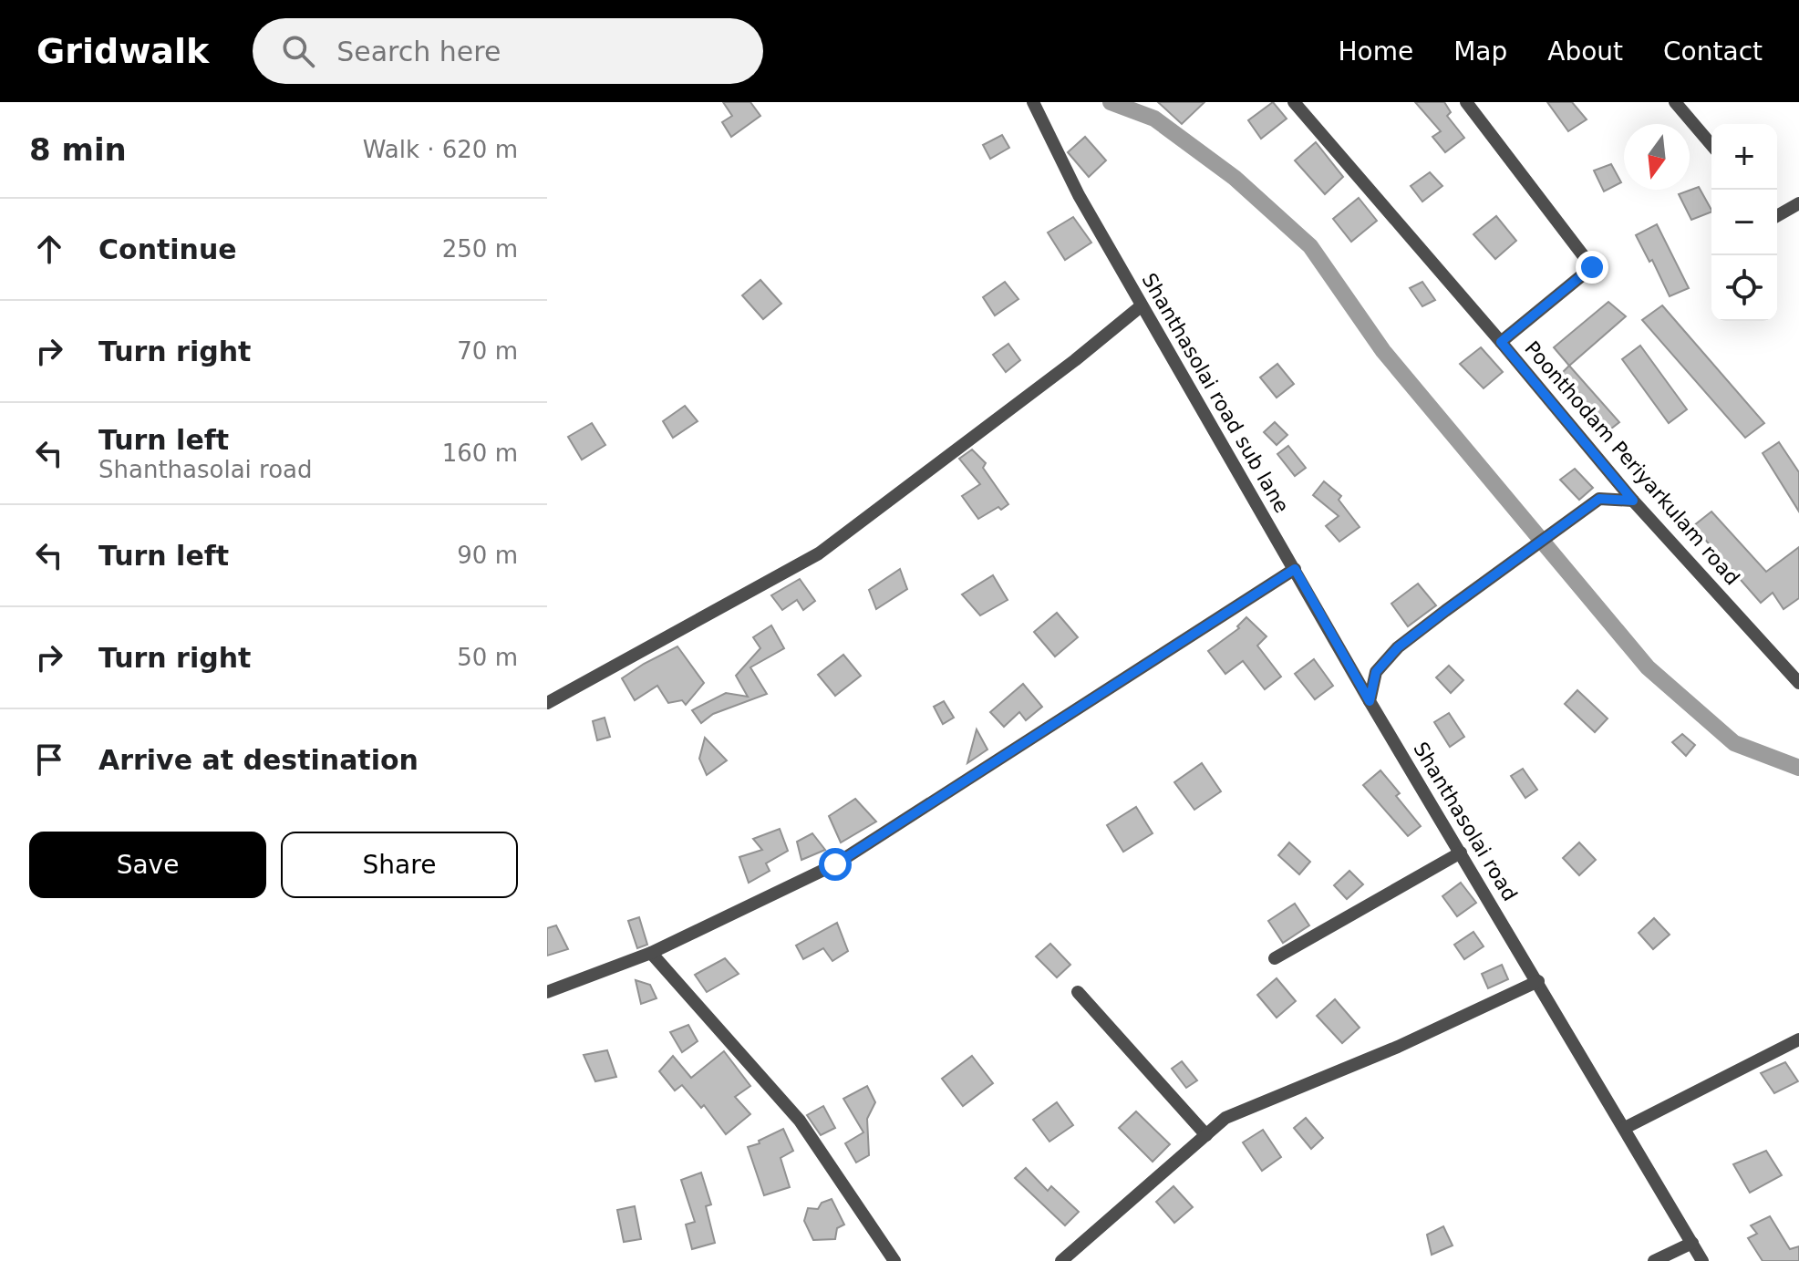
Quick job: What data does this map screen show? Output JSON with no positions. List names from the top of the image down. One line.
{"streets":{"street":["Shanthasolai road sub lane","Poonthodam Periyarkulam road","Shanthasolai road"]},"crossings":[["Shanthasolai road sub lane","Shanthasolai road"]],"north":"bottom","page":{"header":"Gridwalk","search":"Search here","nav":["Home","Map","About","Contact"],"heading":["8 min","Walk · 620 m"],"map_buttons":["+","−"],"list":[["Continue","250 m"],["Turn right","70 m"],["Turn left","Shanthasolai road","160 m"],["Turn left","90 m"],["Turn right","50 m"],"Arrive at destination"],"buttons":["Save","Share"]}}
